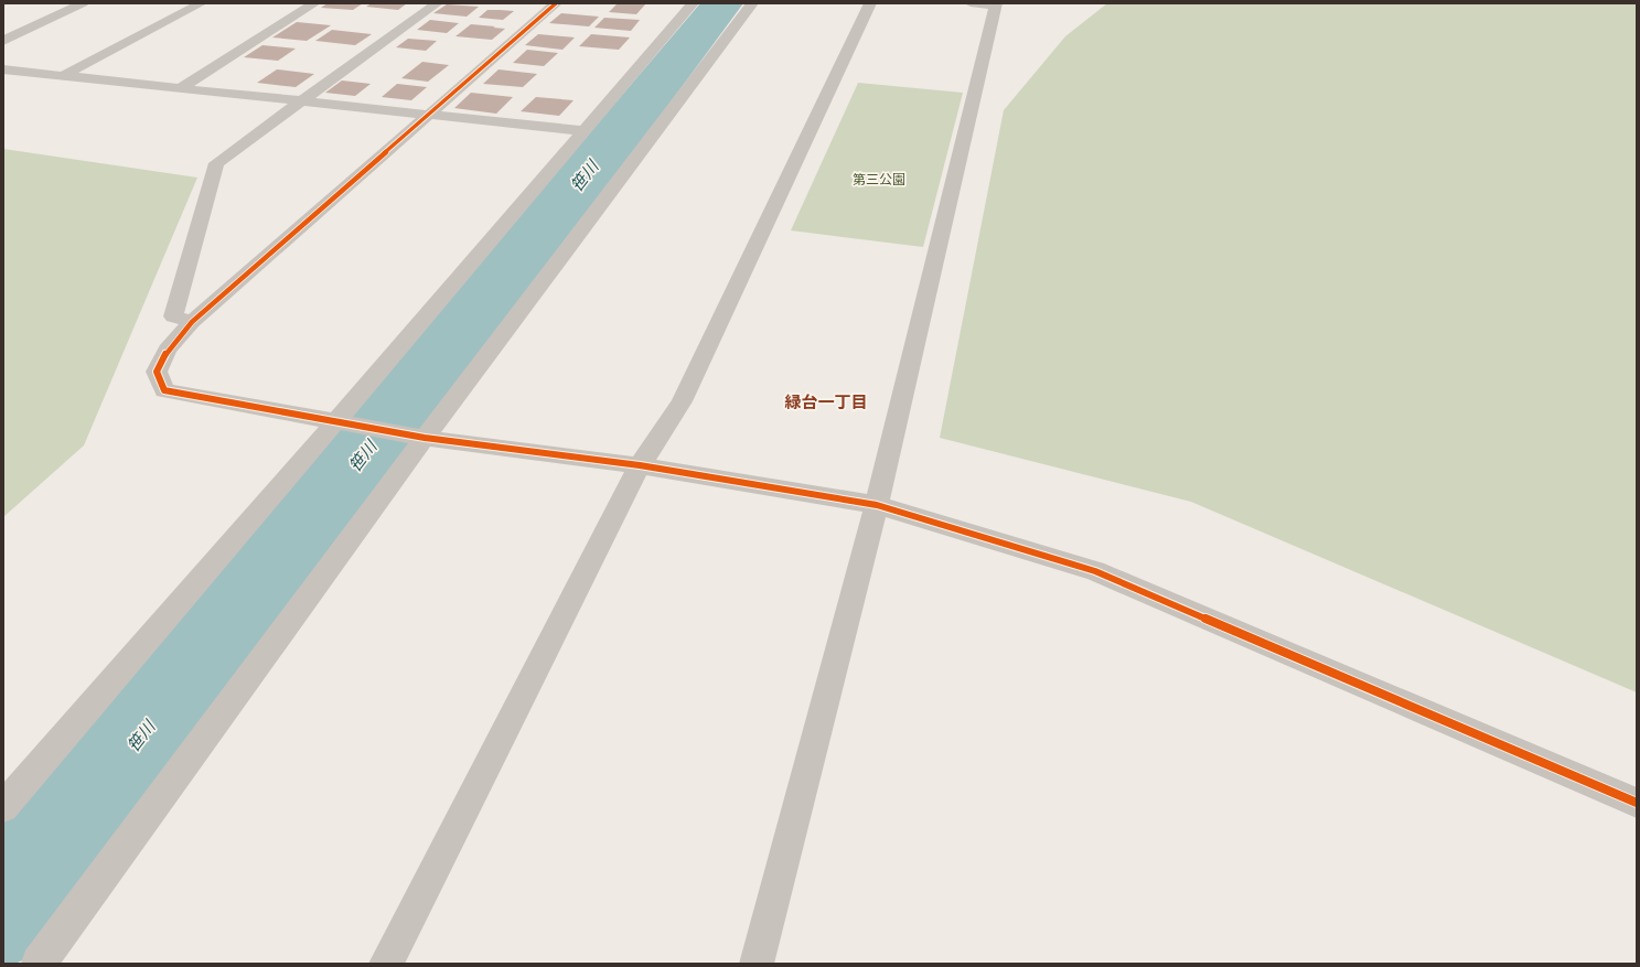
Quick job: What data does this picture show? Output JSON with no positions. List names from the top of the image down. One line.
{"districts":["緑台一丁目"],"water":["笹川"],"parks":["第三公園"]}
